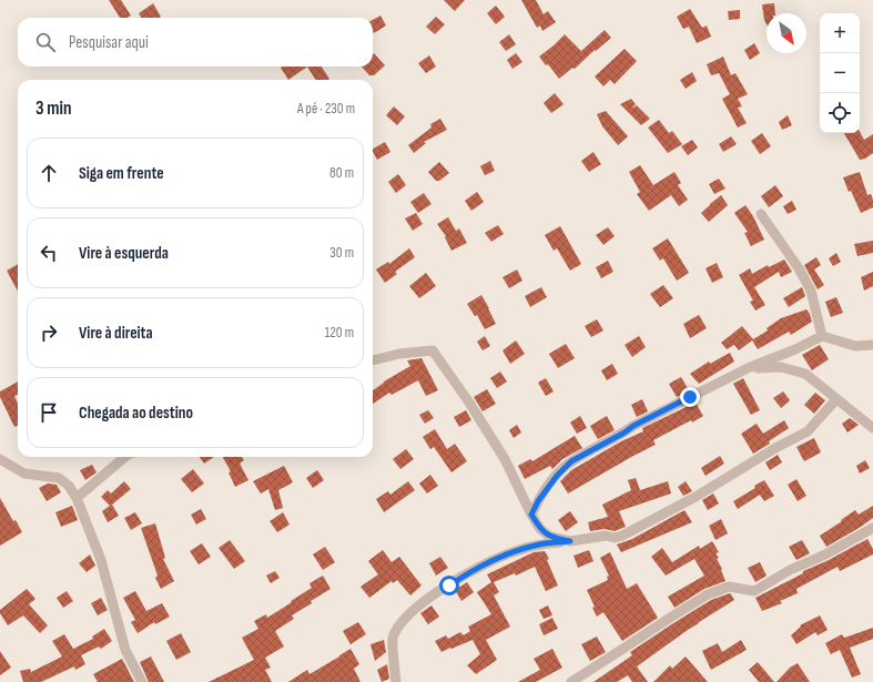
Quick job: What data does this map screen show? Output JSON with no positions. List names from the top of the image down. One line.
{"north":"bottom right","page":{"map_buttons":["+","−"],"search":"Pesquisar aqui","heading":["3 min","A pé · 230 m"],"list":[["Siga em frente","80 m"],["Vire à esquerda","30 m"],["Vire à direita","120 m"],"Chegada ao destino"]}}
